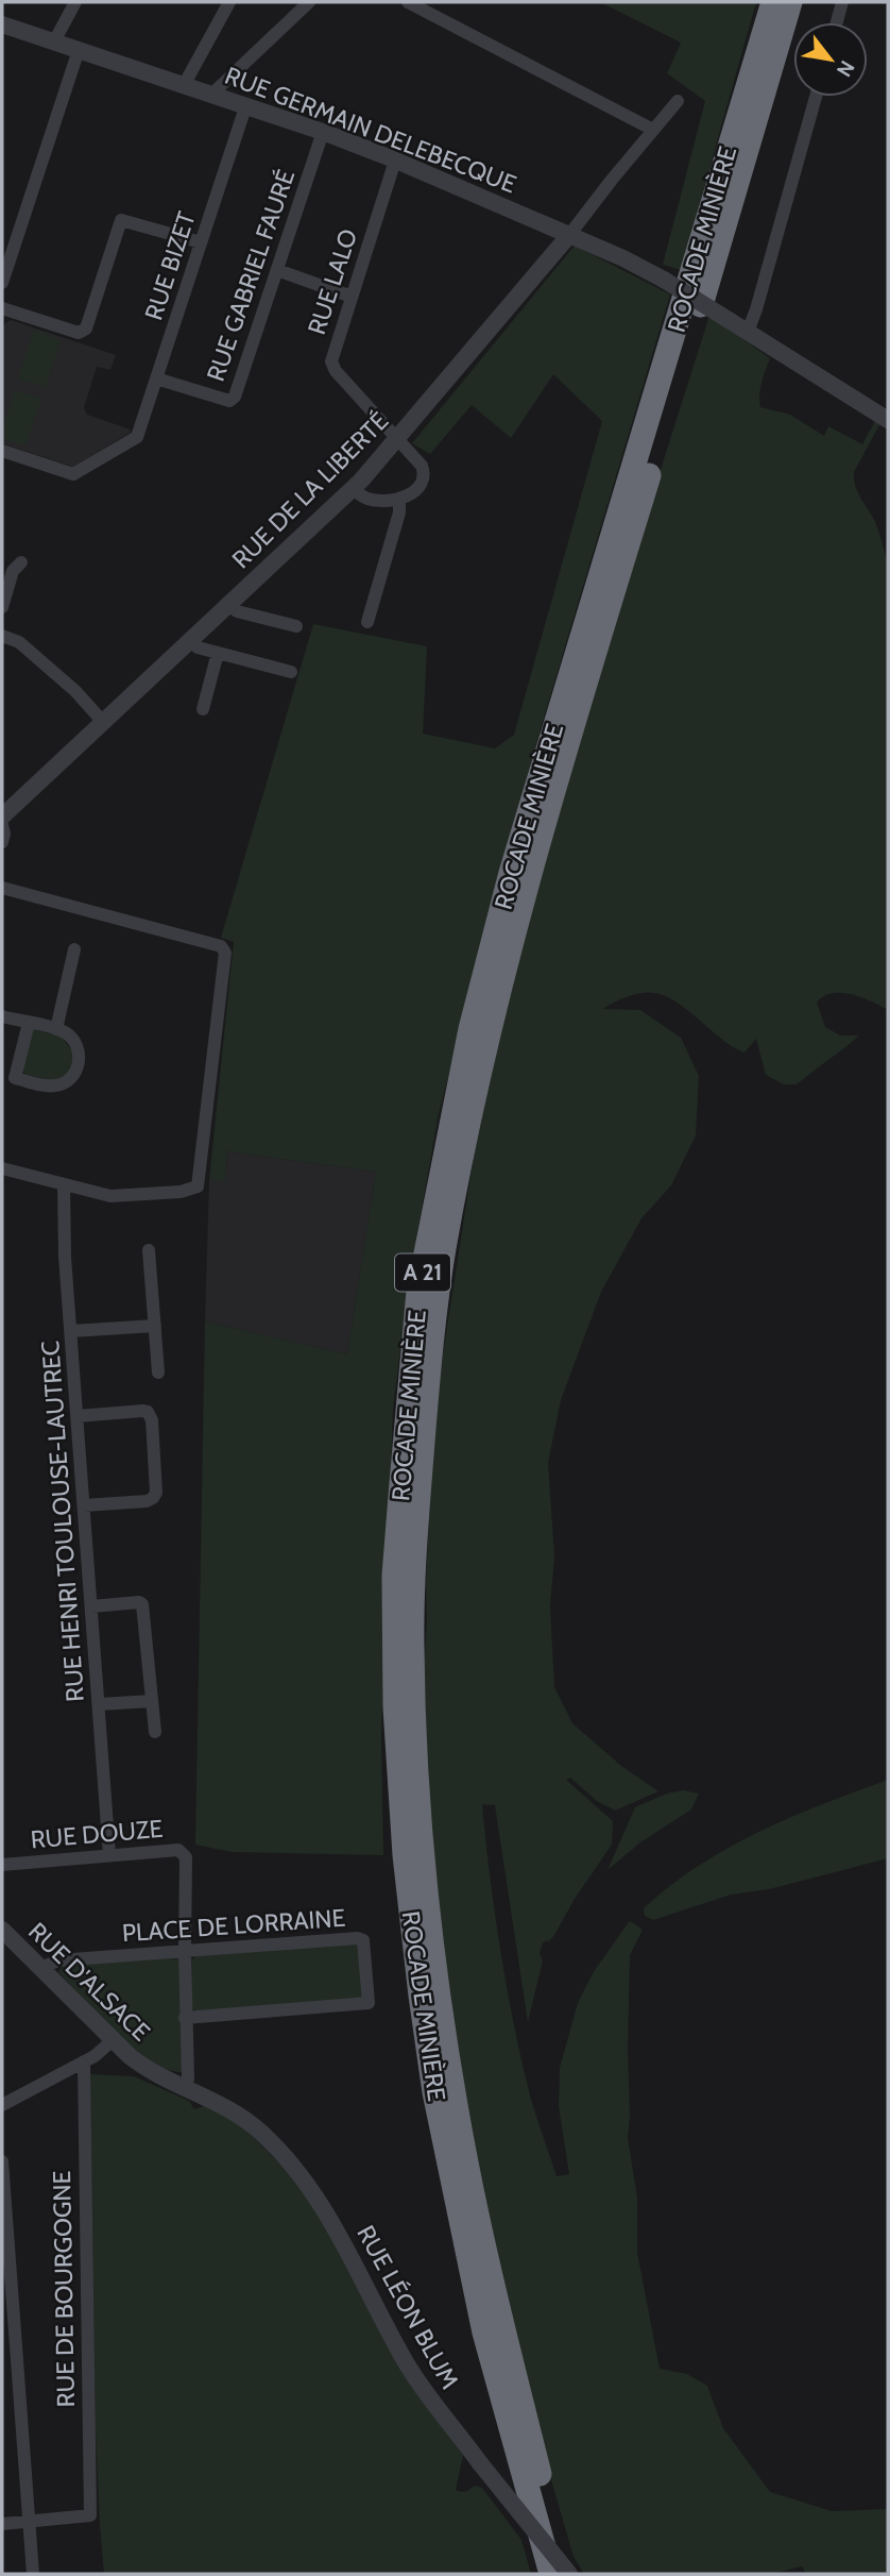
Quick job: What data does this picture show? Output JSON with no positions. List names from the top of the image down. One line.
{"streets":{"highway":["ROCADE MINIÈRE","A 21"],"street":["RUE GERMAIN DELEBECQUE","RUE BIZET","RUE GABRIEL FAURÉ","RUE LALO","RUE DE LA LIBERTÉ","RUE HENRI TOULOUSE-LAUTREC","RUE DOUZE","PLACE DE LORRAINE","RUE D'ALSACE","RUE DE BOURGOGNE","RUE LÉON BLUM"]},"crossings":[["RUE GERMAIN DELEBECQUE","RUE BIZET"],["RUE GERMAIN DELEBECQUE","RUE GABRIEL FAURÉ"],["RUE GERMAIN DELEBECQUE","RUE LALO"],["RUE GERMAIN DELEBECQUE","RUE DE LA LIBERTÉ"],["ROCADE MINIÈRE","RUE LÉON BLUM"],["RUE BIZET","RUE GABRIEL FAURÉ"],["RUE LALO","RUE DE LA LIBERTÉ"],["RUE HENRI TOULOUSE-LAUTREC","RUE DOUZE"],["RUE DOUZE","PLACE DE LORRAINE"],["PLACE DE LORRAINE","RUE D'ALSACE"],["RUE D'ALSACE","RUE LÉON BLUM"]],"north":"bottom right"}
